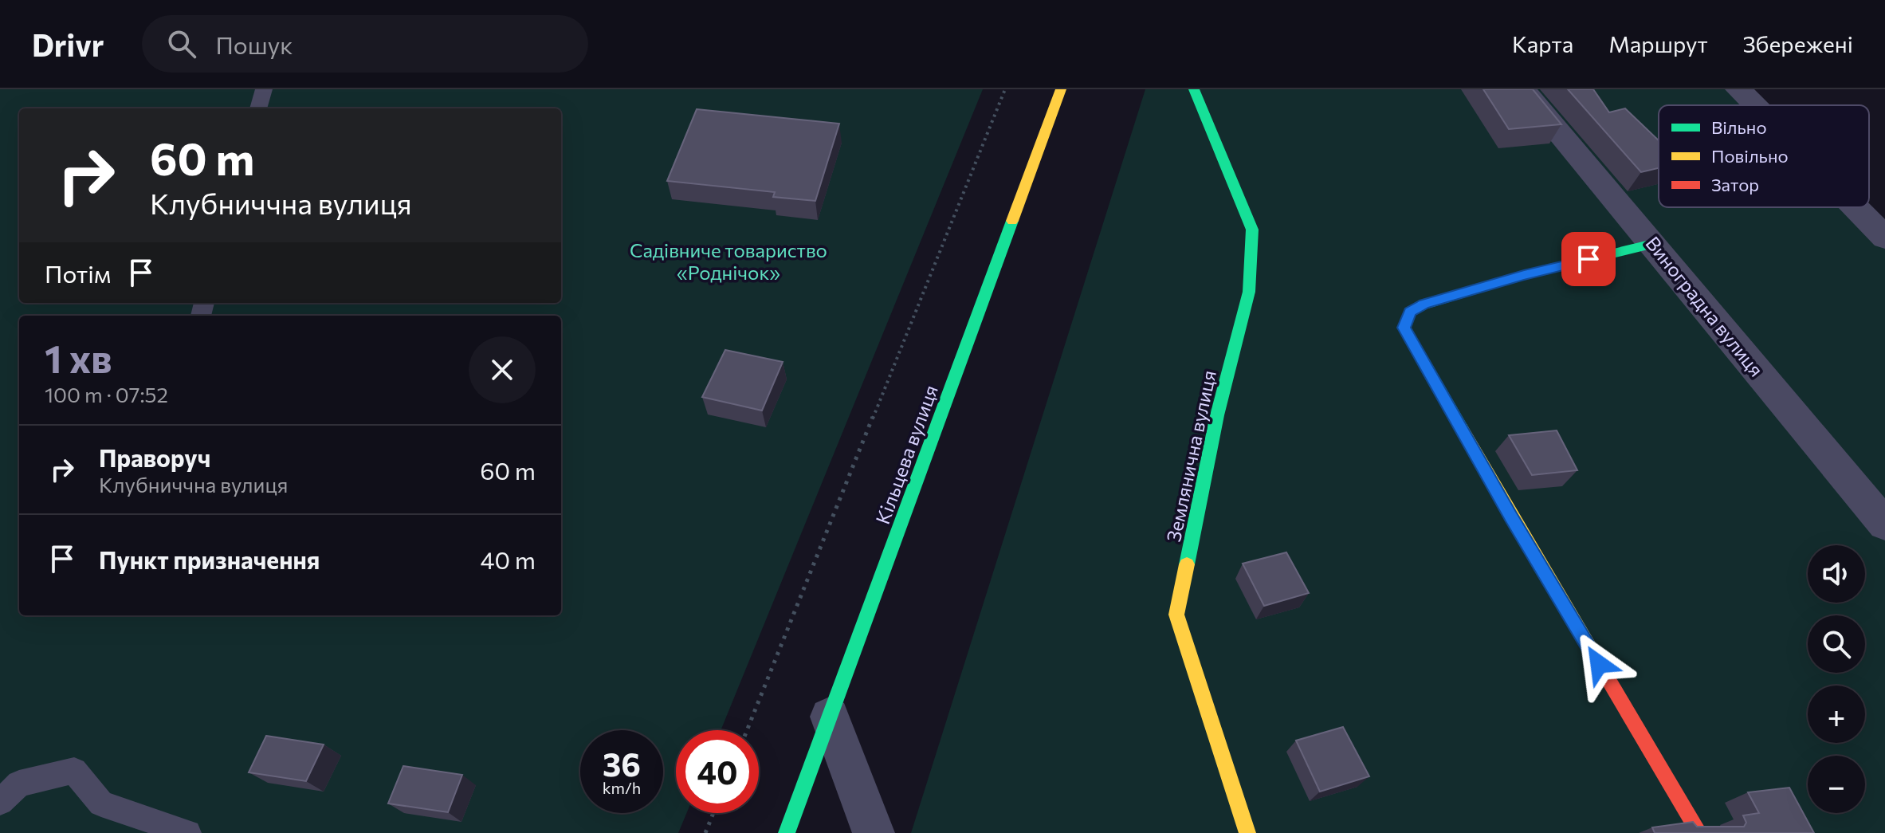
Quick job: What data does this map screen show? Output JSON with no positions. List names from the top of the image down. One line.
{"streets":{"street":["Виноградна вулиця","Кільцева вулиця","Землянична вулиця"]},"parks":["Садівниче товариство «Роднічок»"],"legend":["Вільно","Повільно","Затор"],"page":{"header":"Drivr","search":"Пошук","nav":["Карта","Маршрут","Збережені"],"turn":["60 m","Клубниччна вулиця"],"then":"Потім","heading":["1 хв","100 m · 07:52"],"list":[{"name":"Праворуч","note":"Клубниччна вулиця","value":"60 m"},{"name":"Пункт призначення","value":"40 m"}],"map_buttons":["+","−"],"speed":"36 km/h","limit":"40"}}
